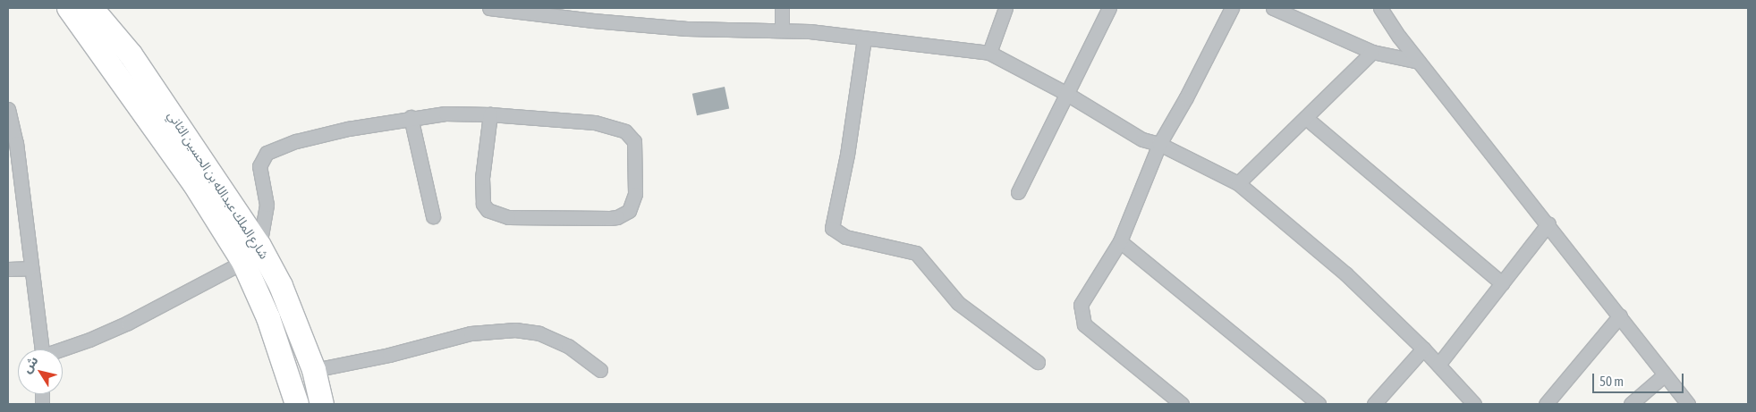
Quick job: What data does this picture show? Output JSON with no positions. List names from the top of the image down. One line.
{"streets":{"highway":["شارع الملك عبدالله بن الحسين الثاني"]},"scale_bar":"50 m","north":"top left"}
